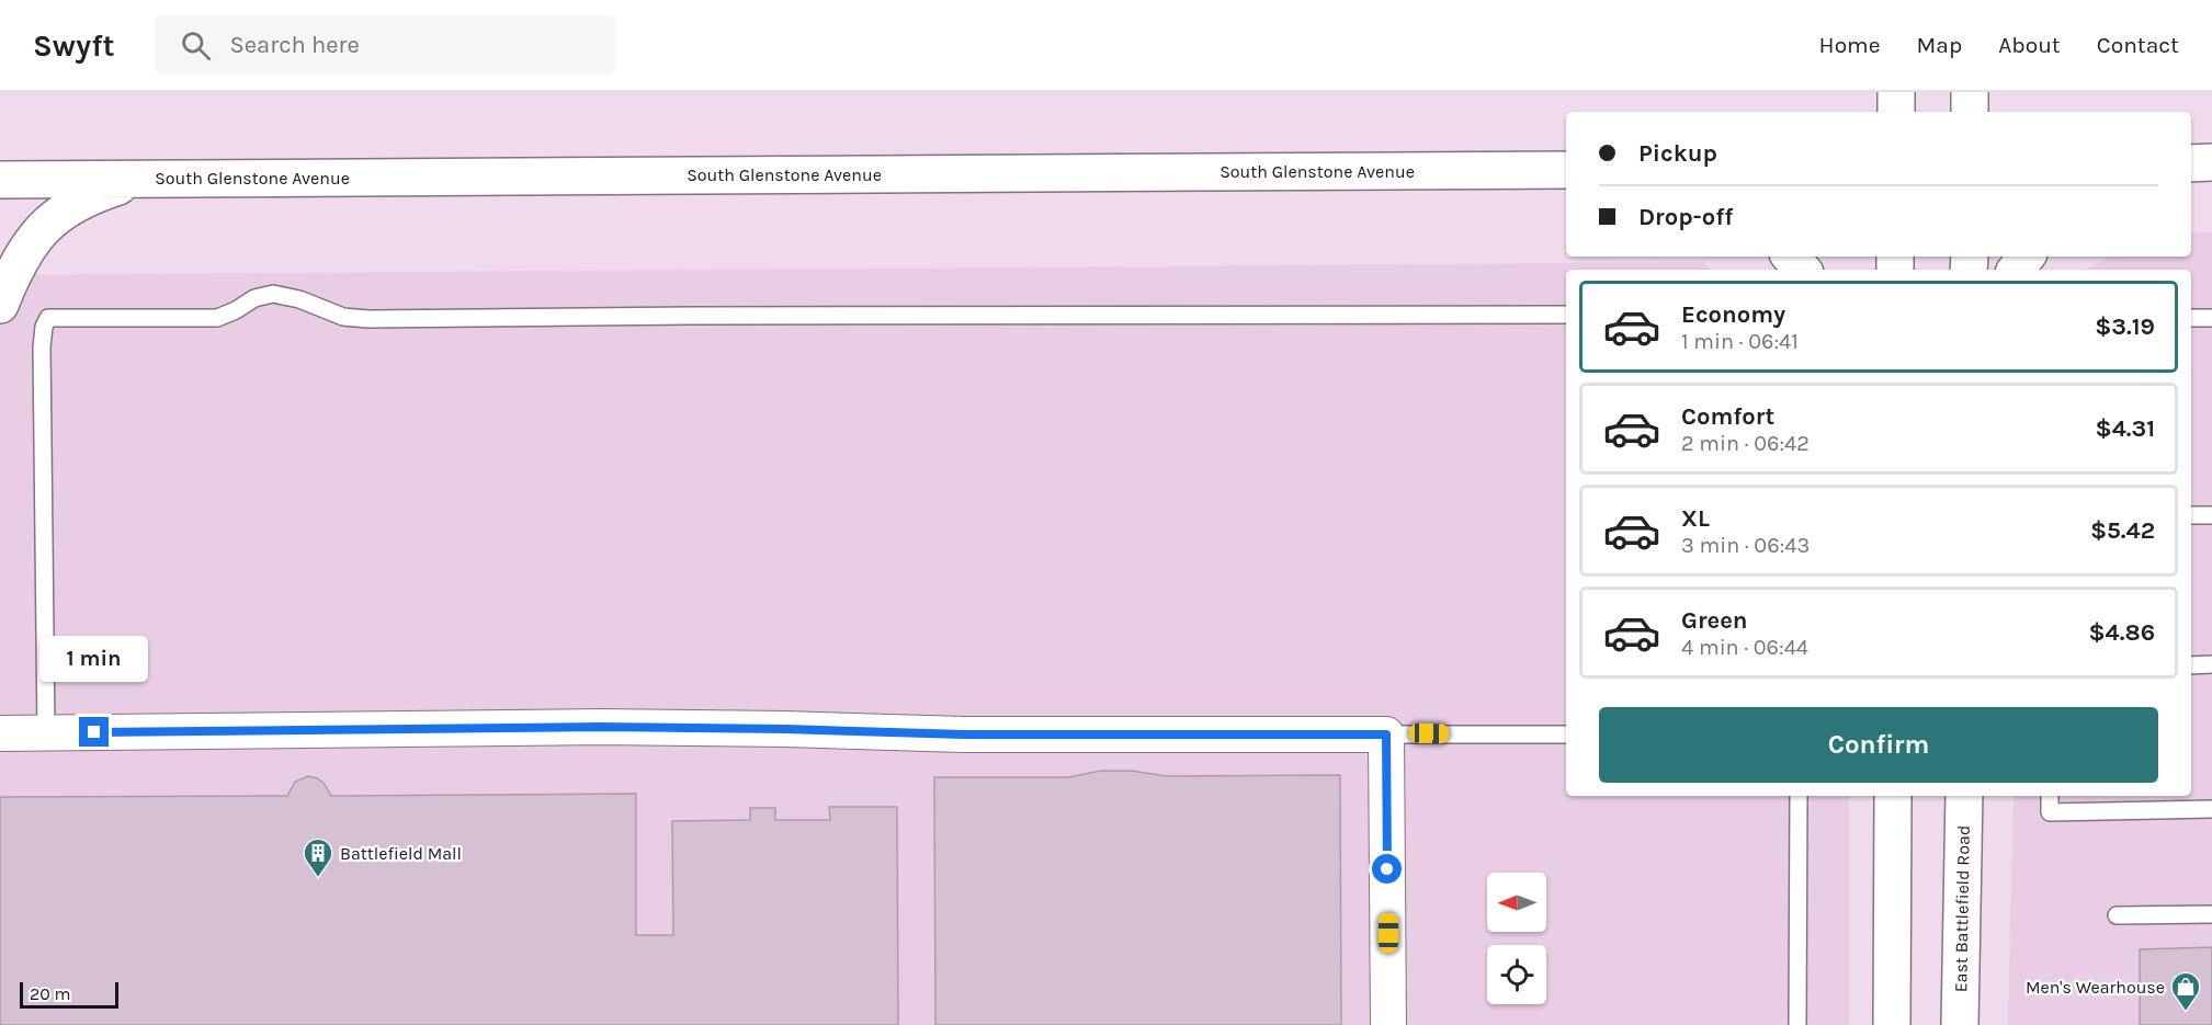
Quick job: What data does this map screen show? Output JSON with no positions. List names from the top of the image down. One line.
{"streets":{"main road":["South Glenstone Avenue","East Battlefield Road"]},"places":{"building":["Battlefield Mall"],"shop":["Men's Wearhouse"]},"scale_bar":"20 m","north":"left","page":{"header":"Swyft","search":"Search here","nav":["Home","Map","About","Contact"],"banner":["Pickup","Drop-off"],"list":[{"name":"Economy","note":"1 min · 06:41","value":"$3.19"},{"name":"Comfort","note":"2 min · 06:42","value":"$4.31"},{"name":"XL","note":"3 min · 06:43","value":"$5.42"},{"name":"Green","note":"4 min · 06:44","value":"$4.86"}],"bubble":"1 min","buttons":"Confirm","scale":"20 m"}}
